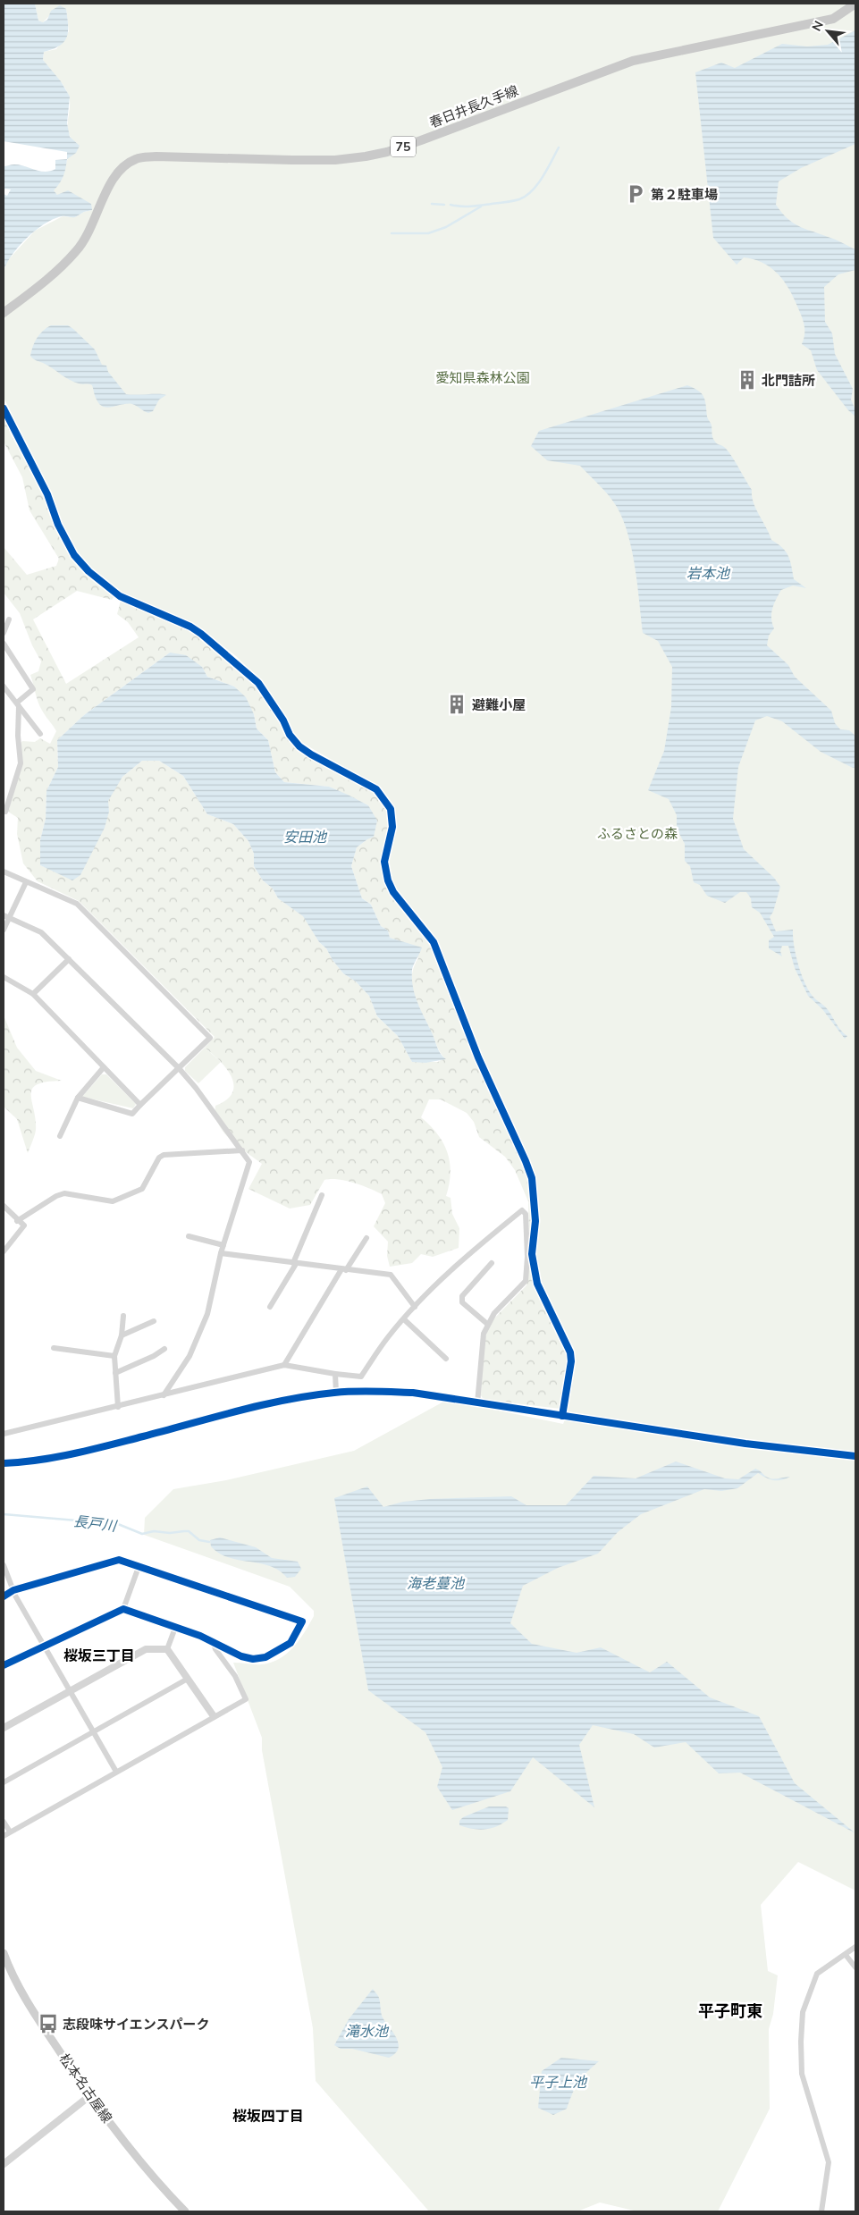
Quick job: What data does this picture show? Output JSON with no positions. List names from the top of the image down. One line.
{"streets":{"main road":["春日井長久手線","75","松本名古屋線"]},"districts":["桜坂三丁目","平子町東","桜坂四丁目"],"water":["岩本池","安田池","長戸川","海老蔓池","滝水池","平子上池"],"parks":["愛知県森林公園","ふるさとの森"],"places":{"parking":["第２駐車場"],"building":["北門詰所","避難小屋"],"bus stop":["志段味サイエンスパーク"]},"north":"top left"}
